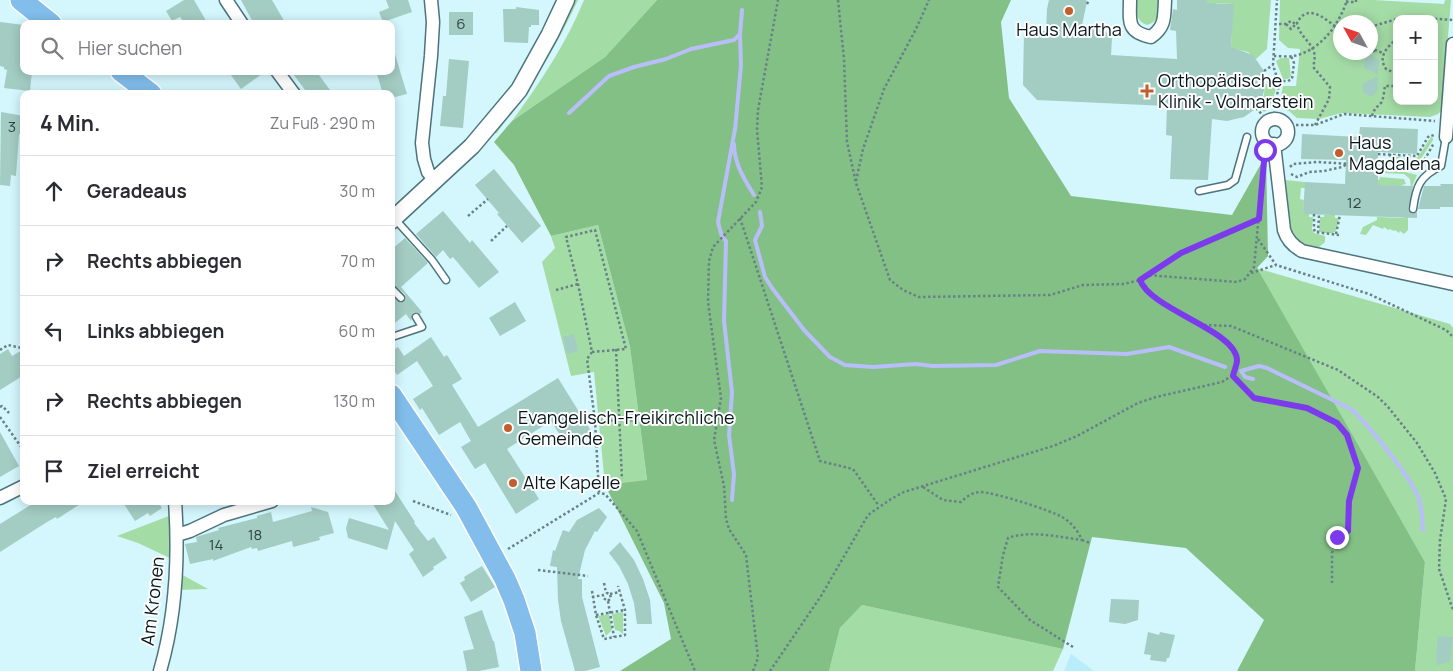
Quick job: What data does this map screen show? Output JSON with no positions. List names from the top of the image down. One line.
{"streets":{"street":["Am Kronen"]},"places":{"other":["Haus Martha","Haus Magdalena","Evangelisch-Freikirchliche Gemeinde","Alte Kapelle"],"health":["Orthopädische Klinik - Volmarstein"]},"house_numbers":["6","3","12","18","14"],"north":"top left","page":{"map_buttons":["+","−"],"search":"Hier suchen","heading":["4 Min.","Zu Fuß · 290 m"],"list":[["Geradeaus","30 m"],["Rechts abbiegen","70 m"],["Links abbiegen","60 m"],["Rechts abbiegen","130 m"],"Ziel erreicht"]}}
